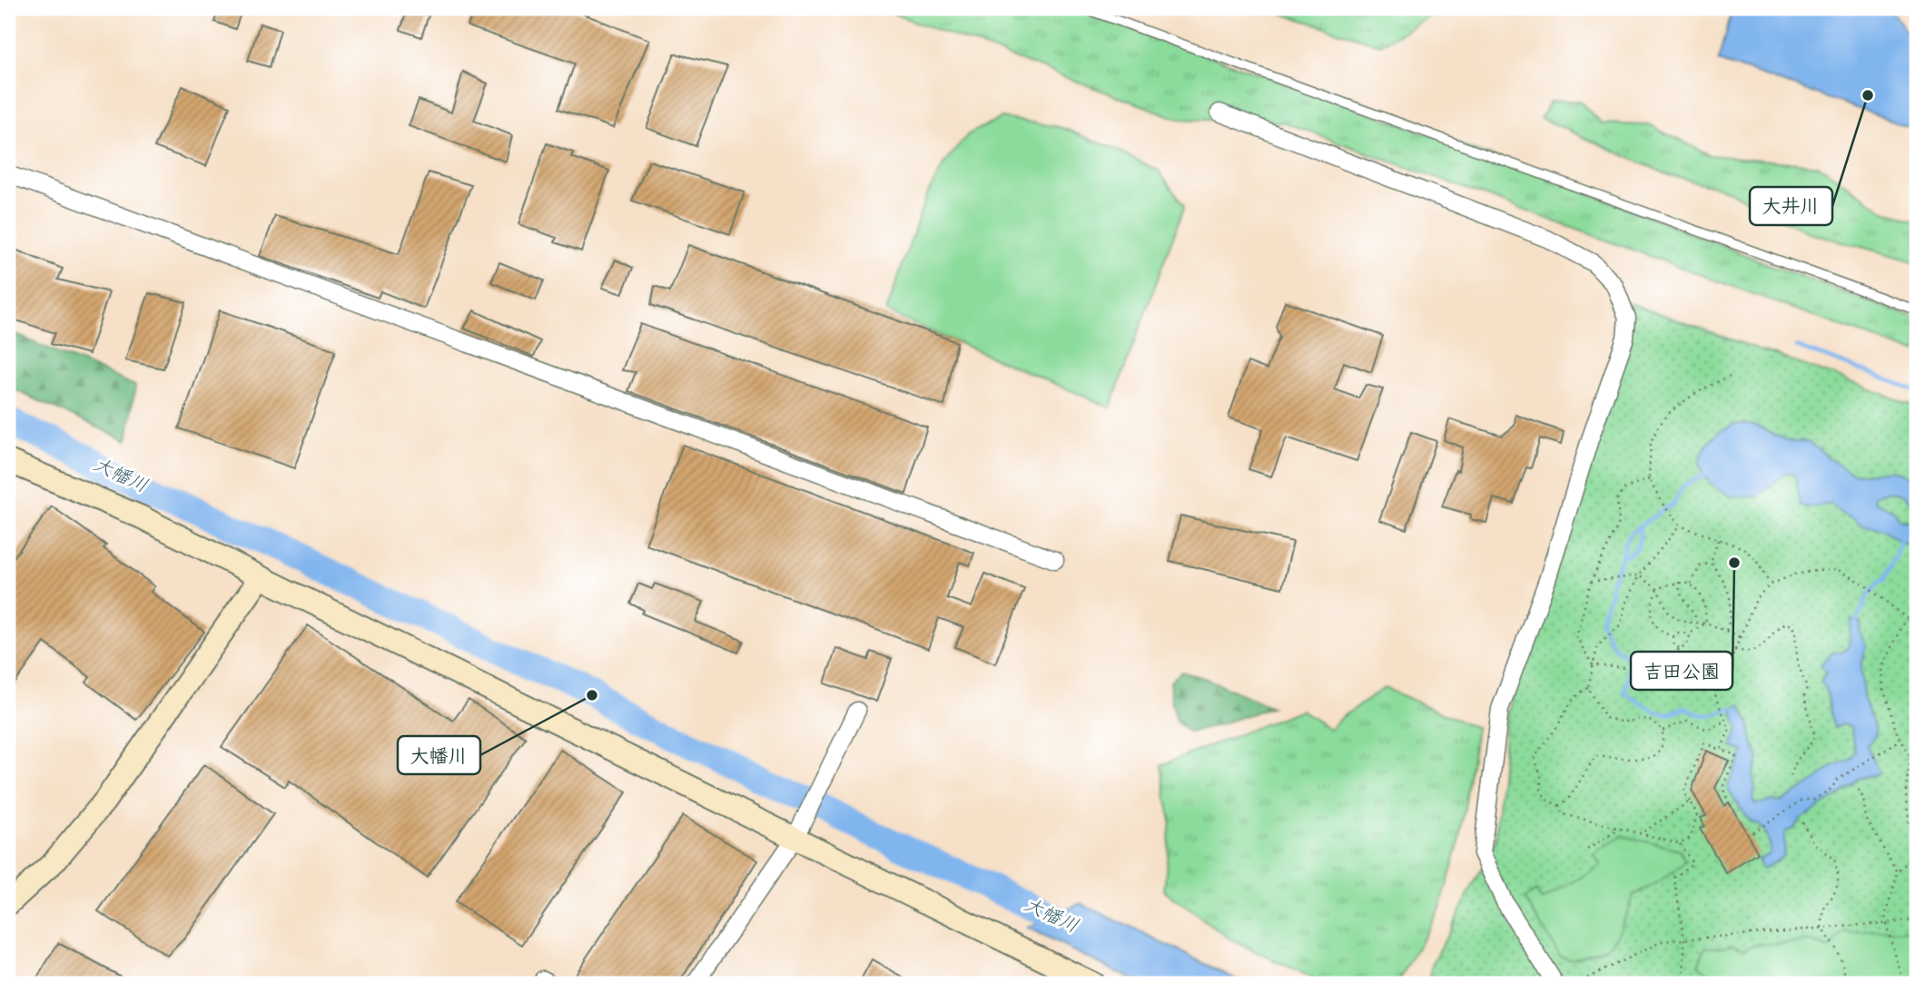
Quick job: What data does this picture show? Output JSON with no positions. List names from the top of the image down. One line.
{"water":["大幡川"],"places":["大井川","吉田公園","大幡川"]}
